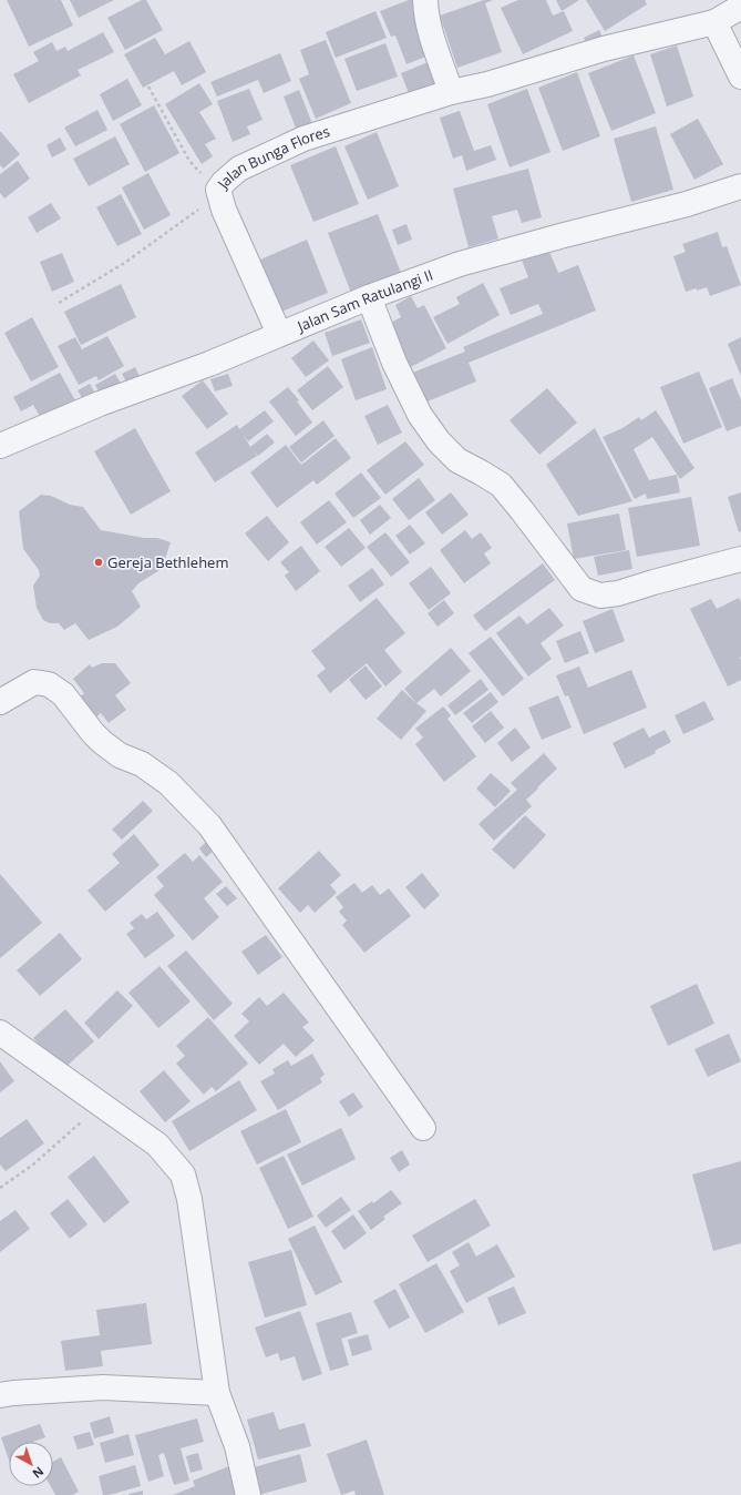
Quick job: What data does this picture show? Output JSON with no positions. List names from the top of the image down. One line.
{"streets":{"street":["Jalan Bunga Flores","Jalan Sam Ratulangi II"]},"places":["Gereja Bethlehem"],"north":"bottom right"}
